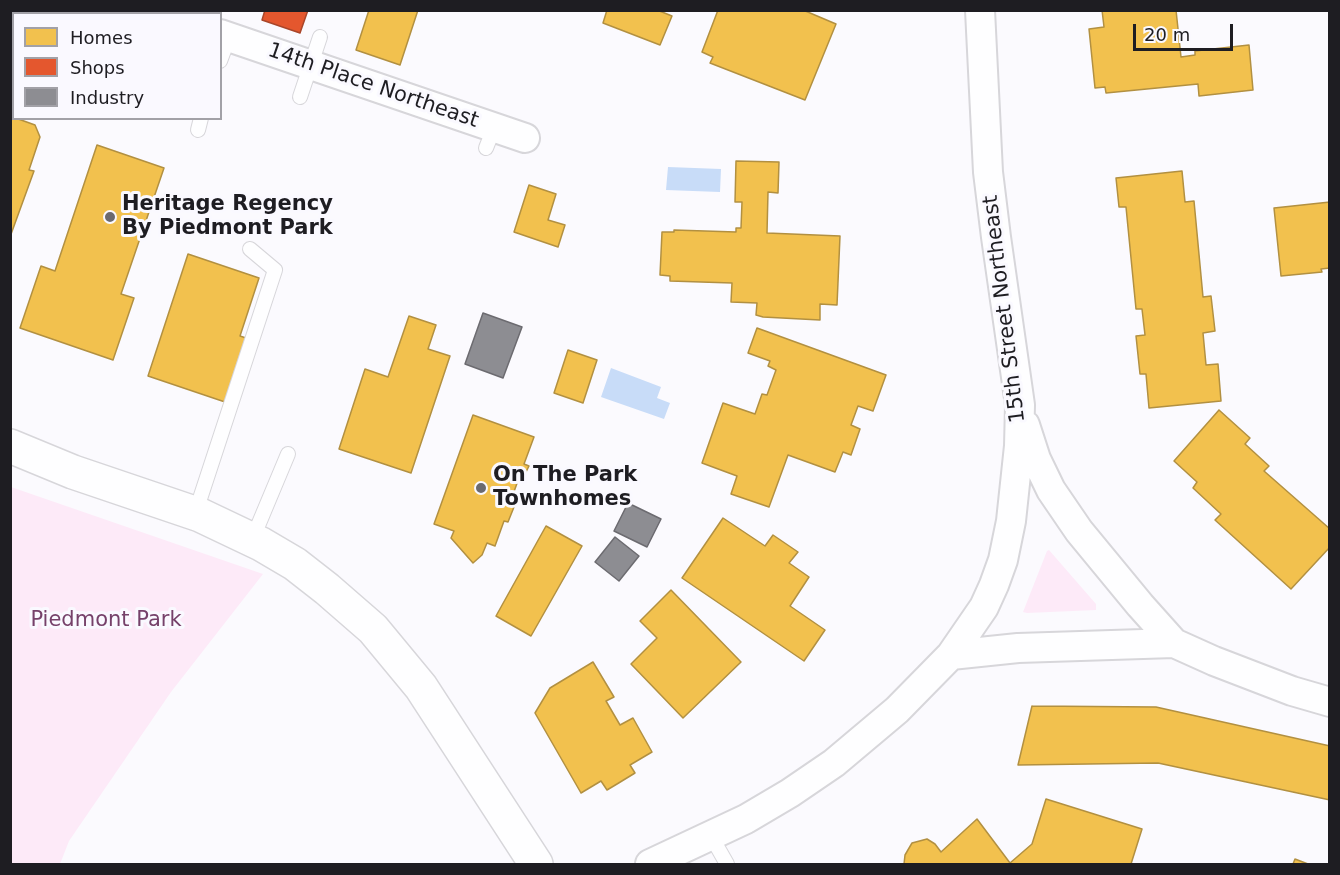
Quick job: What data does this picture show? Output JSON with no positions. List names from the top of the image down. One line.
{"streets":{"street":["14th Place Northeast","15th Street Northeast"]},"parks":["Piedmont Park"],"places":["Heritage Regency By Piedmont Park","On The Park Townhomes"],"legend":["Homes","Shops","Industry"],"scale_bar":"20 m"}
